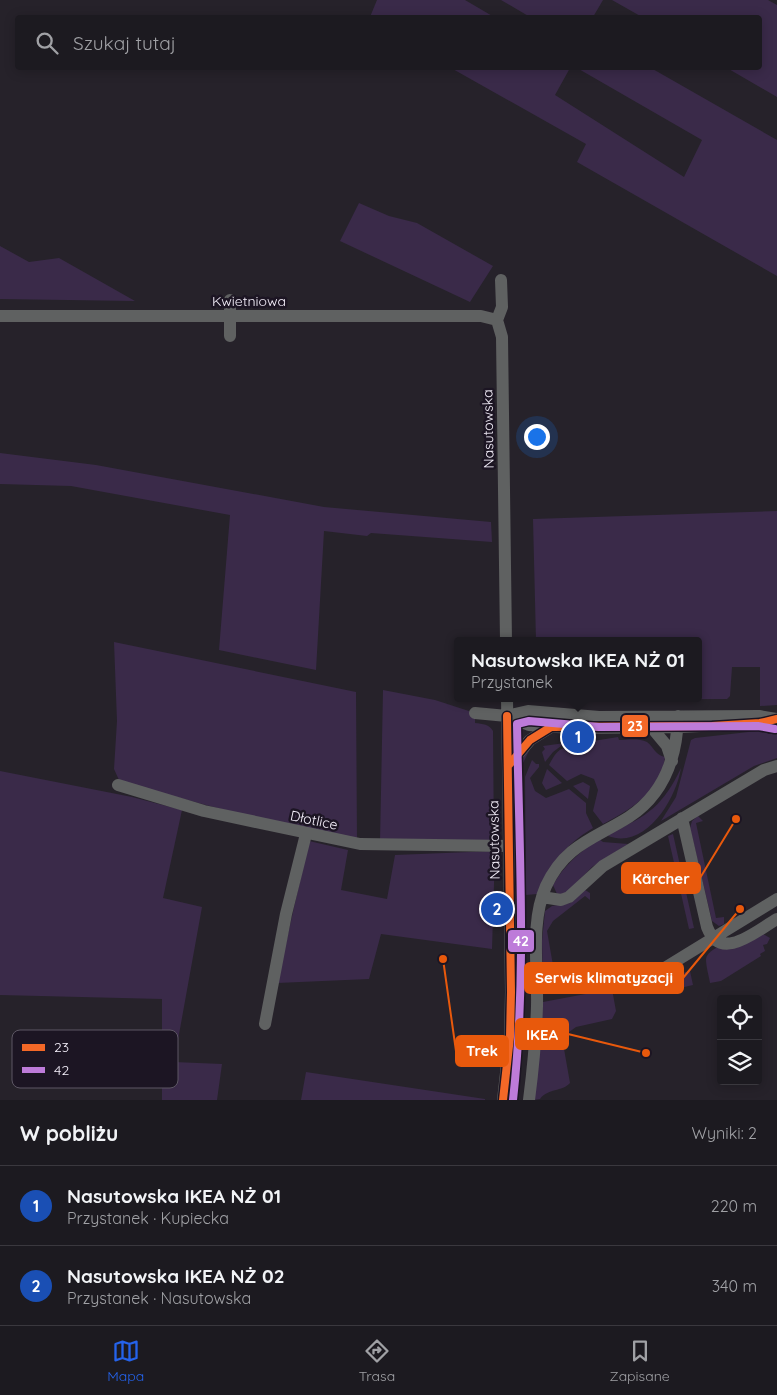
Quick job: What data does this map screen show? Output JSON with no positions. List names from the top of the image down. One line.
{"streets":{"street":["Kwietniowa","Nasutowska","Dłotlice"]},"crossings":[["Kwietniowa","Nasutowska"],["Nasutowska","Dłotlice"]],"places":["Kärcher","Serwis klimatyzacji","Trek","IKEA"],"lines":["transit line 23","transit line 42"],"legend":["23","42"],"page":{"search":"Szukaj tutaj","popup":["Nasutowska IKEA NŻ 01","Przystanek"],"pins":["1","2"],"heading":["W pobliżu","Wyniki: 2"],"list":[{"mark":"1","name":"Nasutowska IKEA NŻ 01","note":"Przystanek · Kupiecka","value":"220 m"},{"mark":"2","name":"Nasutowska IKEA NŻ 02","note":"Przystanek · Nasutowska","value":"340 m"}],"nav":["Mapa","Trasa","Zapisane"]}}
